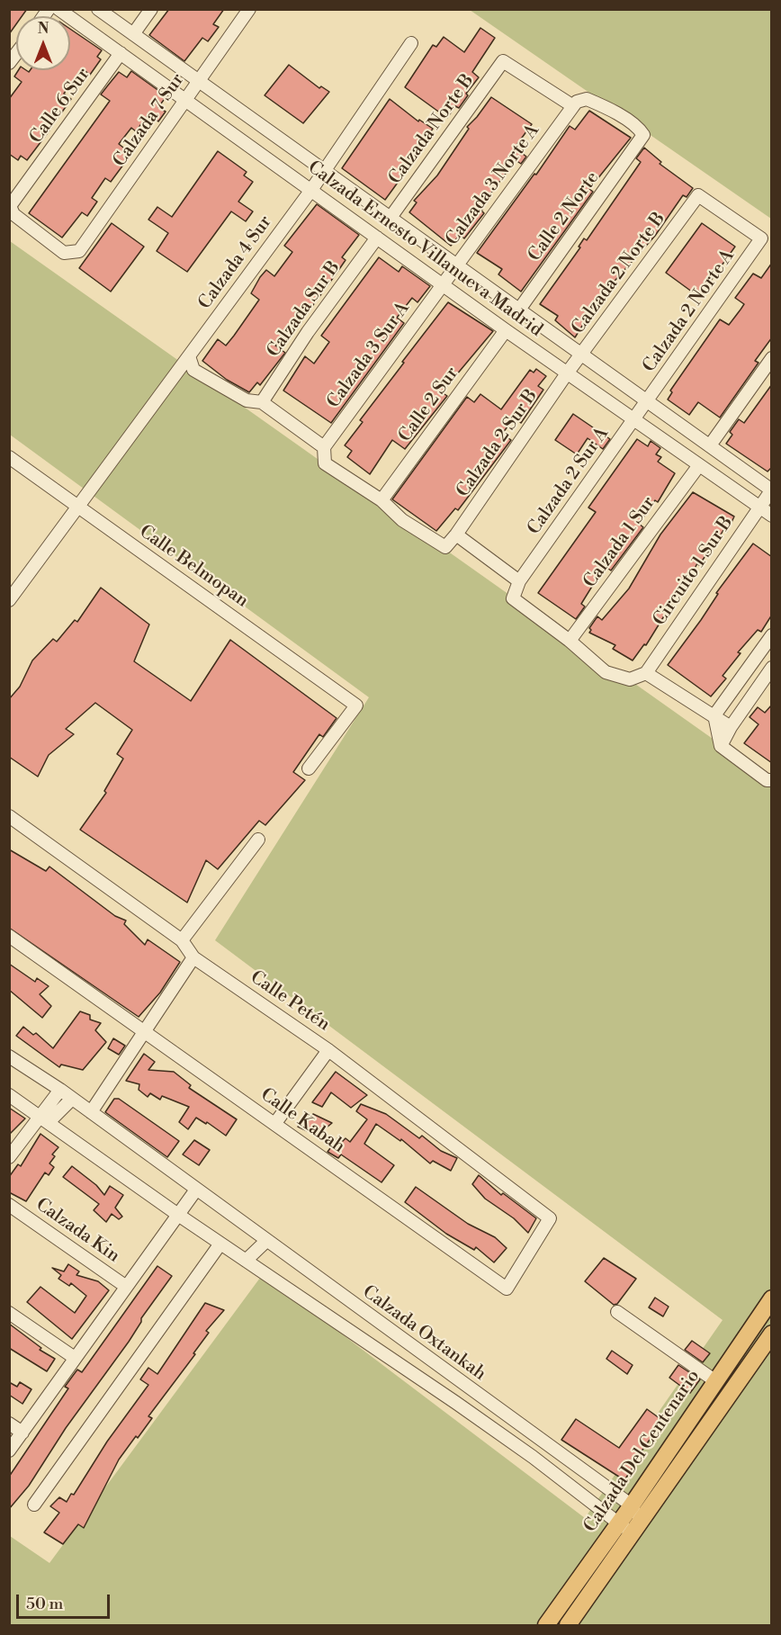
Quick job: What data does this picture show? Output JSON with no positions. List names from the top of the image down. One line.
{"streets":{"main road":["Calzada Del Centenario"],"street":["Calle 6 Sur","Calzada 7 Sur","Calzada Norte B","Calzada 3 Norte A","Calle 2 Norte","Calzada Ernesto Villanueva Madrid","Calzada 4 Sur","Calzada 2 Norte B","Calzada Sur B","Calzada 2 Norte A","Calzada 3 Sur A","Calle 2 Sur","Calzada 2 Sur B","Calzada 2 Sur A","Calzada 1 Sur","Calle Belmopan","Circuito 1 Sur B","Calle Petén","Calle Kabah","Calzada Kin","Calzada Oxtankah"]},"crossings":[["Calle 6 Sur","Calzada 7 Sur"],["Calle 6 Sur","Calzada Ernesto Villanueva Madrid"],["Calzada 7 Sur","Calzada Ernesto Villanueva Madrid"],["Calzada Norte B","Calzada 3 Norte A"],["Calzada Norte B","Calle 2 Norte"],["Calzada Norte B","Calzada Ernesto Villanueva Madrid"],["Calzada 3 Norte A","Calle 2 Norte"],["Calzada 3 Norte A","Calzada Ernesto Villanueva Madrid"],["Calzada 3 Norte A","Calzada 3 Sur A"],["Calle 2 Norte","Calzada Ernesto Villanueva Madrid"],["Calzada Ernesto Villanueva Madrid","Calzada 4 Sur"],["Calzada Ernesto Villanueva Madrid","Calzada 2 Norte B"],["Calzada Ernesto Villanueva Madrid","Calzada Sur B"],["Calzada Ernesto Villanueva Madrid","Calzada 2 Norte A"],["Calzada Ernesto Villanueva Madrid","Calzada 3 Sur A"],["Calzada Ernesto Villanueva Madrid","Calle 2 Sur"],["Calzada Ernesto Villanueva Madrid","Calzada 2 Sur B"],["Calzada Ernesto Villanueva Madrid","Calzada 2 Sur A"],["Calzada Ernesto Villanueva Madrid","Calzada 1 Sur"],["Calzada Ernesto Villanueva Madrid","Circuito 1 Sur B"],["Calzada 4 Sur","Calle Belmopan"],["Calzada 2 Norte B","Calzada 2 Norte A"],["Calzada 2 Norte B","Calzada 2 Sur B"],["Calzada 2 Norte A","Calzada 2 Sur A"],["Calle Petén","Calle Kabah"],["Calzada Oxtankah","Calzada Del Centenario"]],"scale_bar":"50 m","north":"top"}
